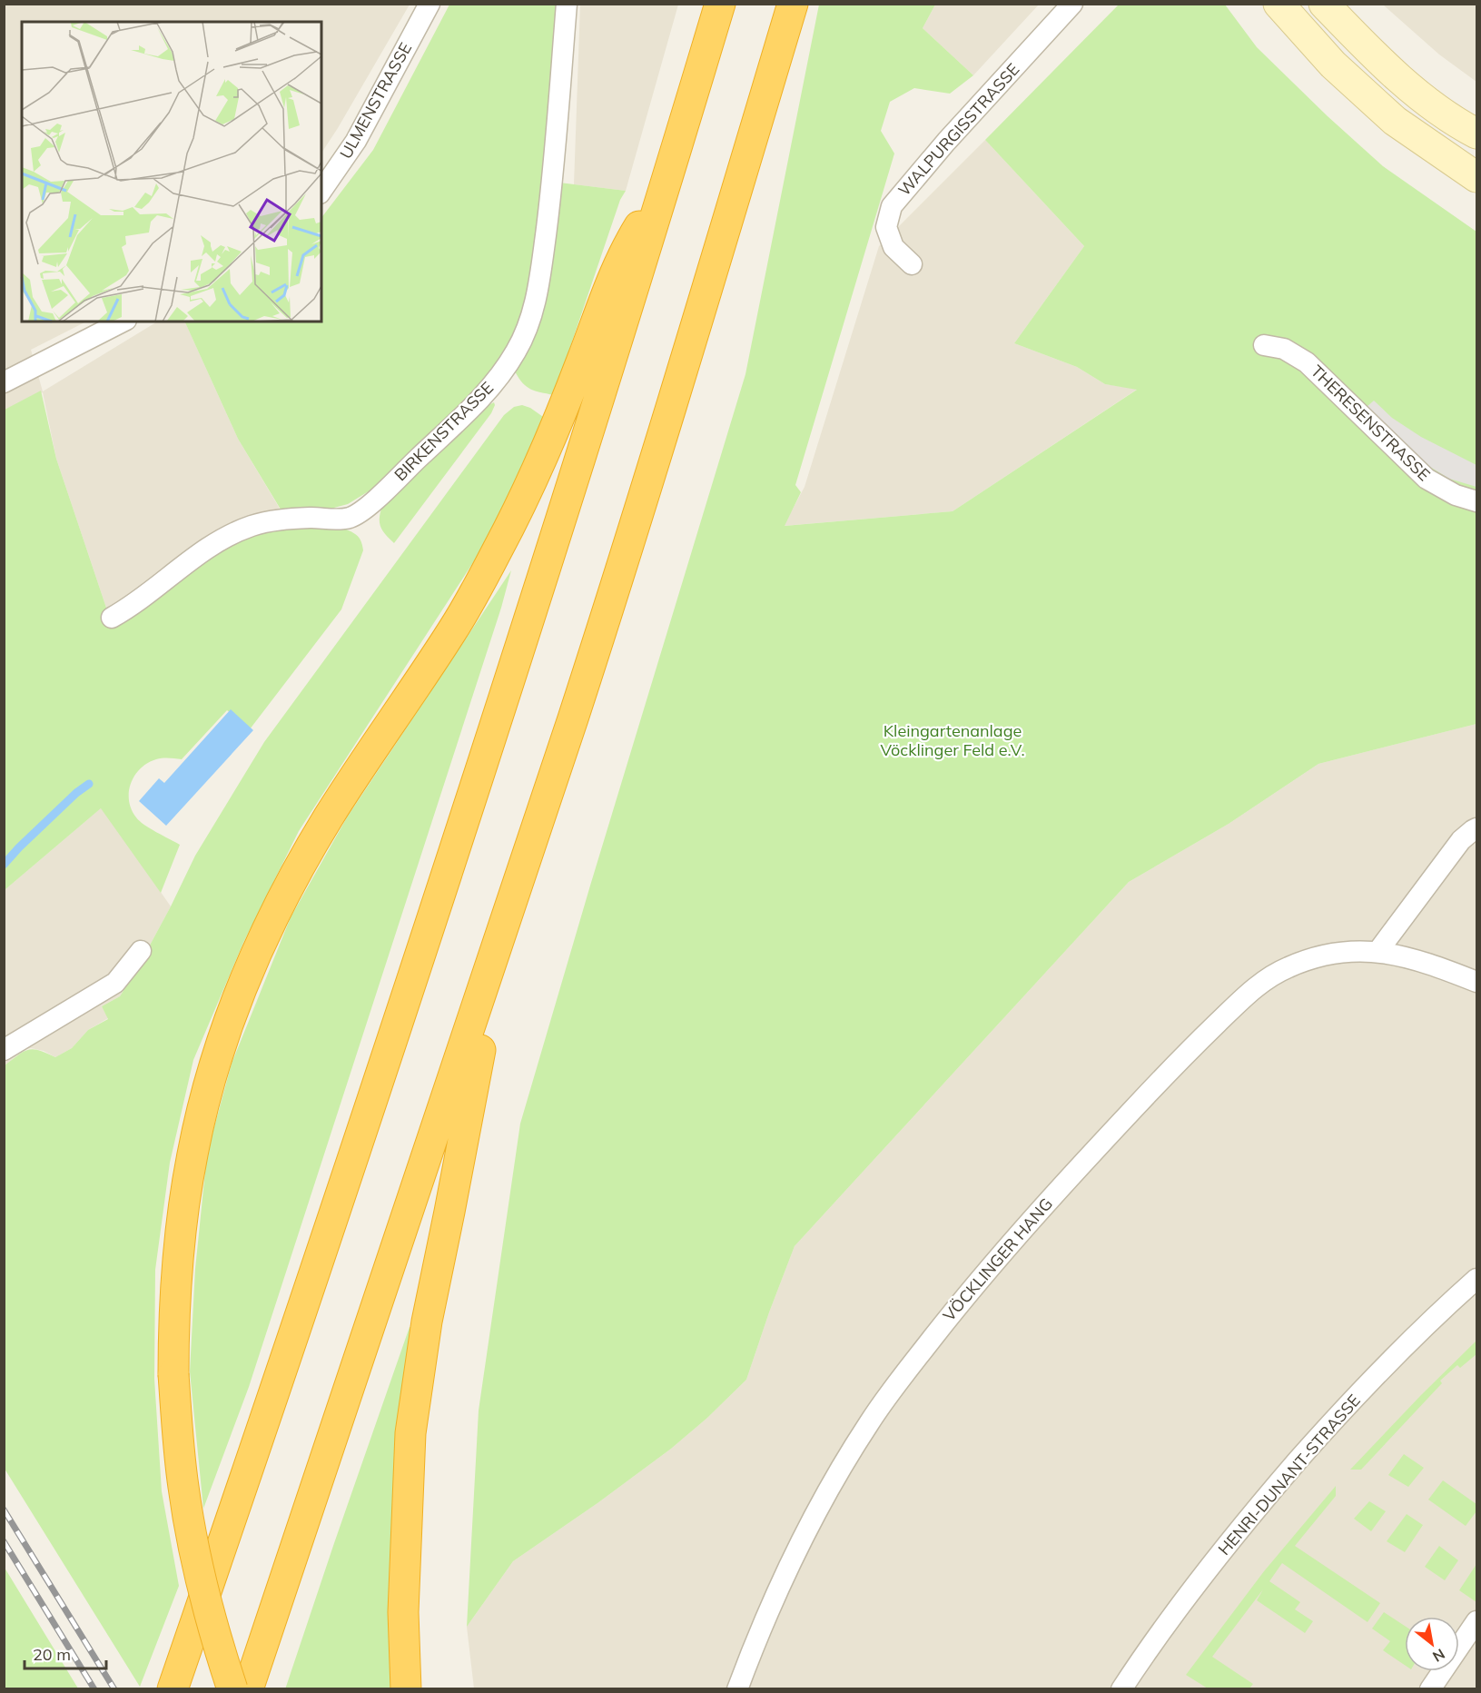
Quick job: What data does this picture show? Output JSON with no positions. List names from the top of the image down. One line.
{"streets":{"street":["ULMENSTRASSE","WALPURGISSTRASSE","THERESENSTRASSE","BIRKENSTRASSE","VÖCKLINGER HANG","HENRI-DUNANT-STRASSE"]},"parks":["Kleingartenanlage Vöcklinger Feld e.V."],"scale_bar":"20 m","north":"bottom right"}
